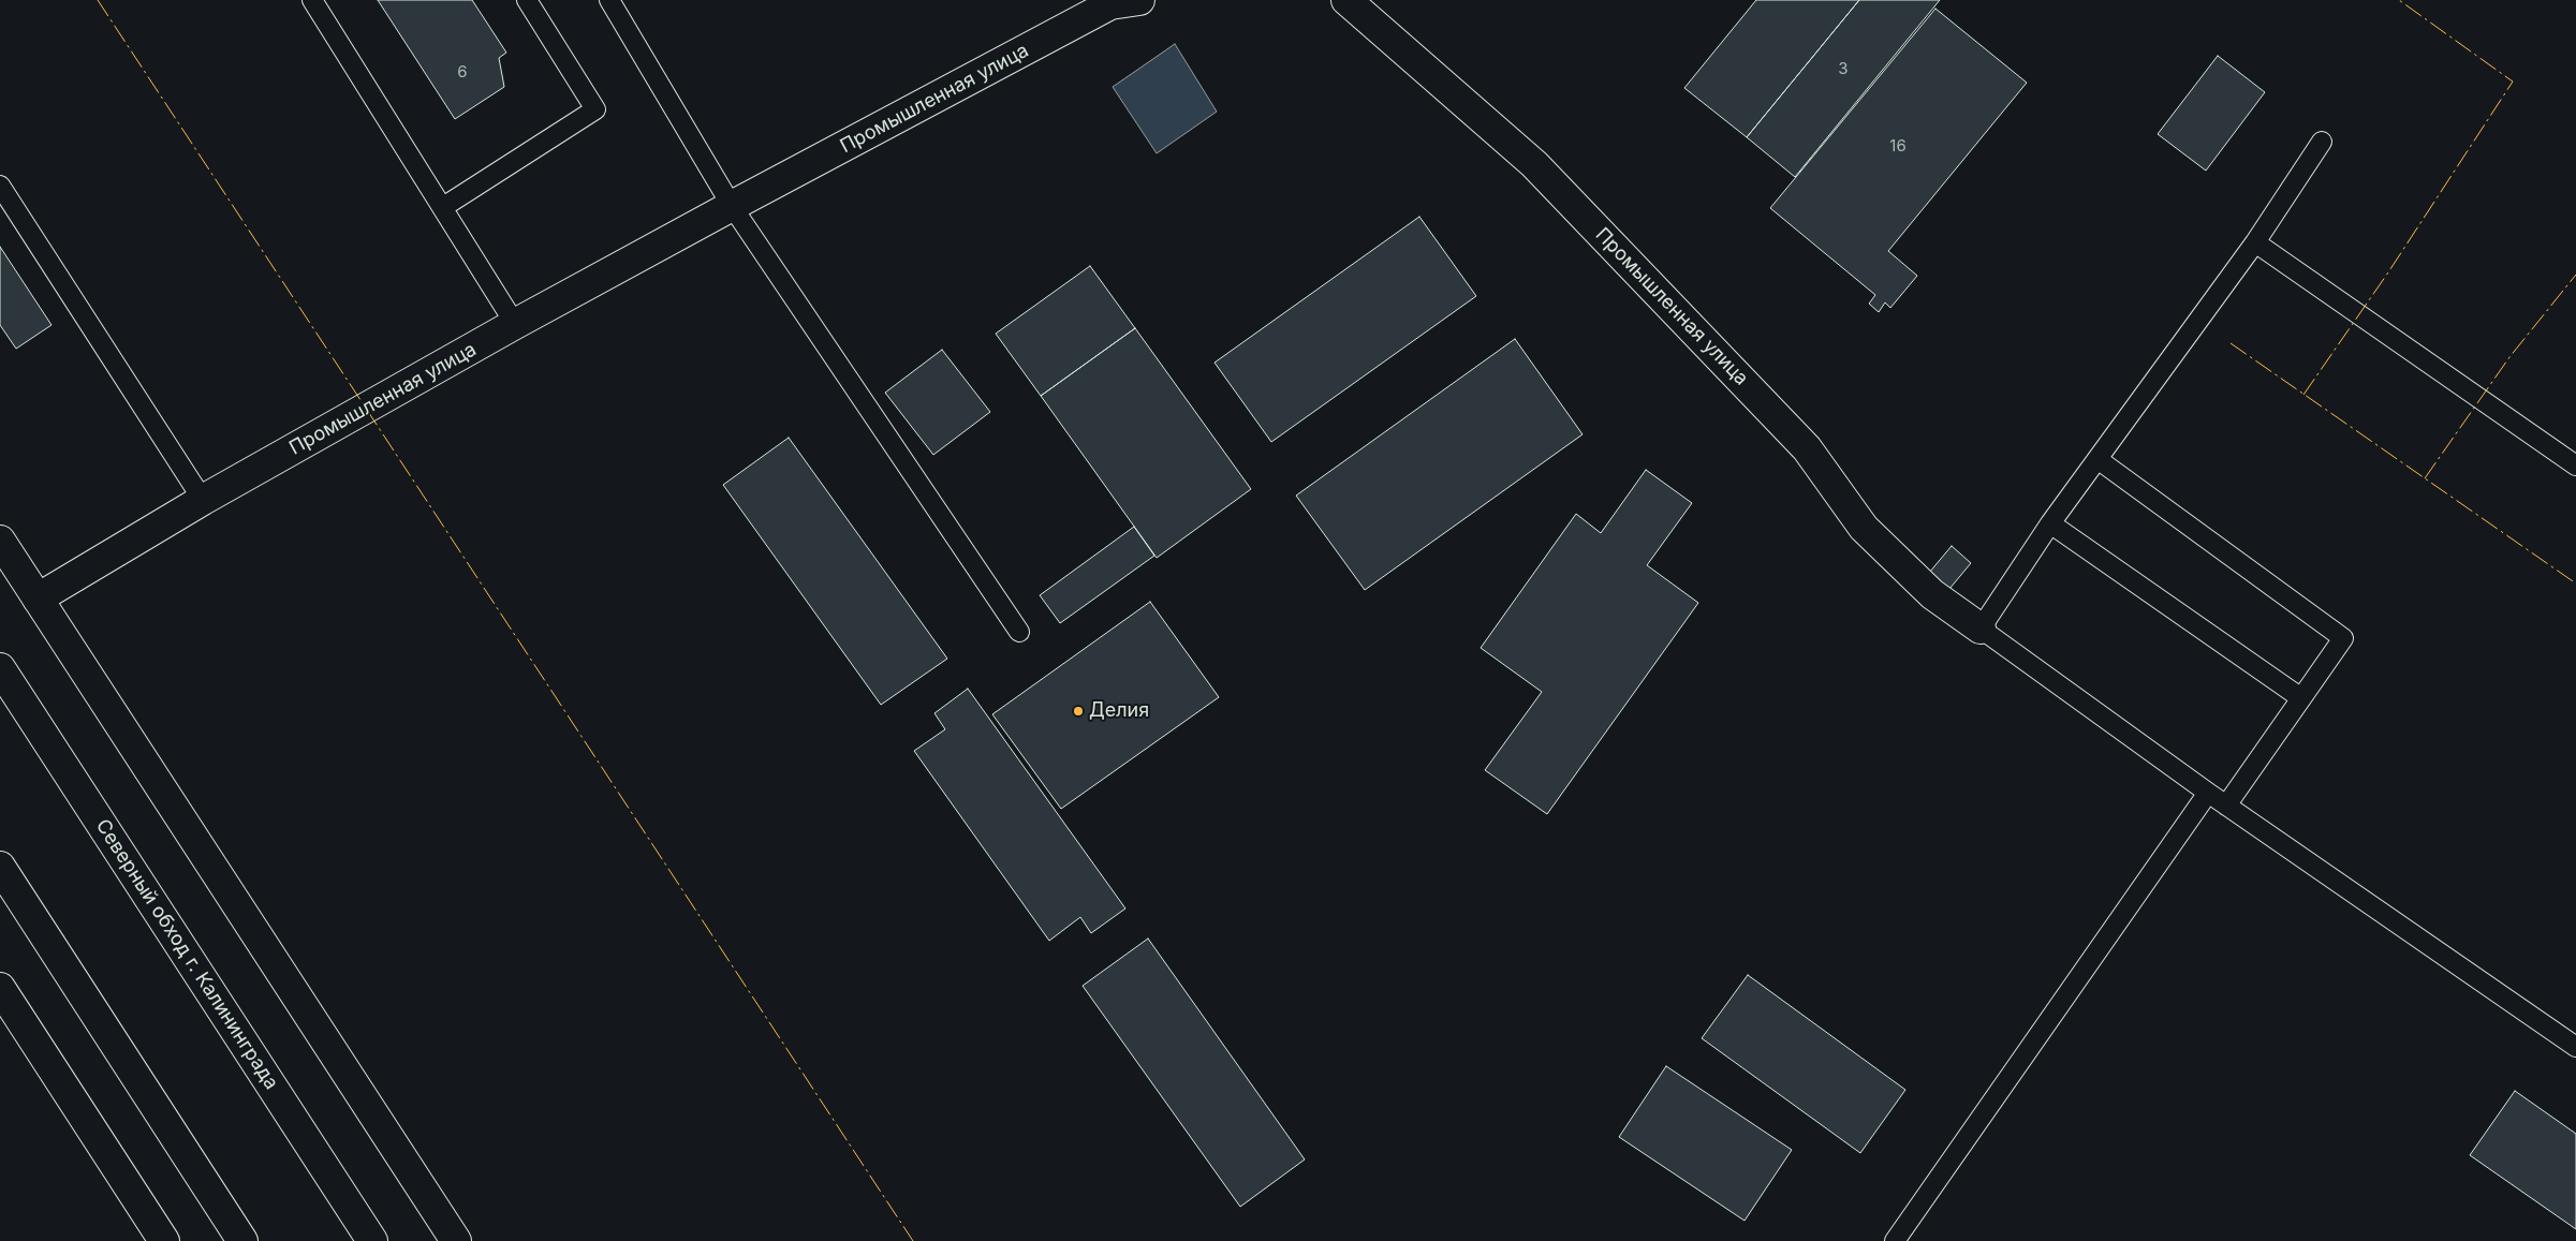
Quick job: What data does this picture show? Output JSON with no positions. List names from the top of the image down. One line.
{"streets":{"main road":["Промышленная улица","Северный обход г. Калининграда"]},"places":["Делия"],"house_numbers":["3","6","16"]}
